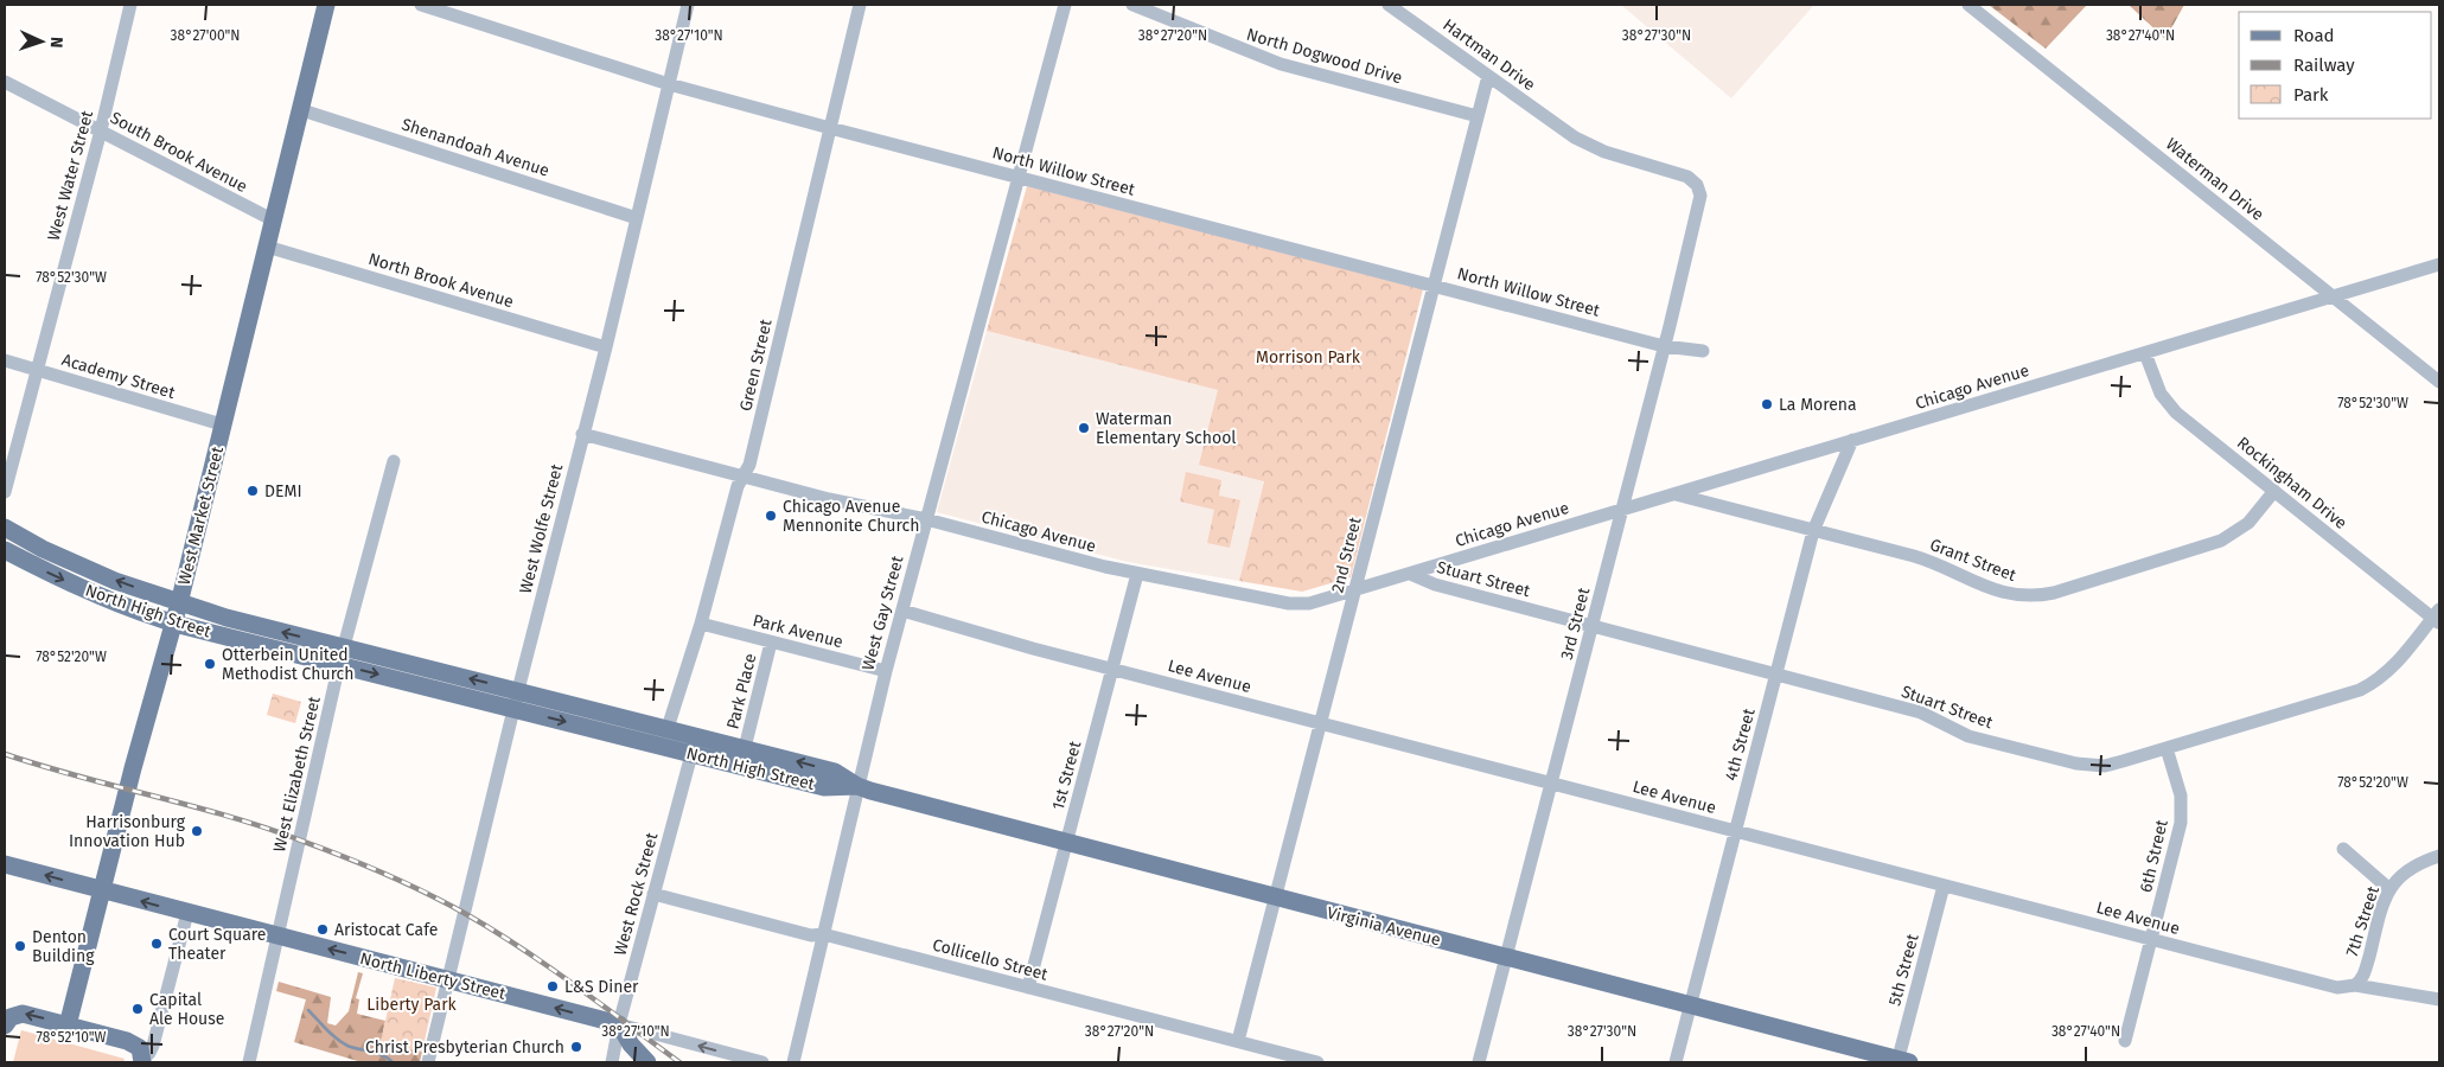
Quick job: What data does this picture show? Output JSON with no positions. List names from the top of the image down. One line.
{"streets":{"main road":["West Market Street","North High Street","Virginia Avenue","North Liberty Street"],"street":["Hartman Drive","North Dogwood Drive","Shenandoah Avenue","South Brook Avenue","North Willow Street","West Water Street","Waterman Drive","North Brook Avenue","Green Street","Academy Street","Chicago Avenue","Rockingham Drive","West Wolfe Street","2nd Street","Grant Street","Stuart Street","West Gay Street","3rd Street","Park Avenue","Lee Avenue","Park Place","4th Street","West Elizabeth Street","1st Street","6th Street","West Rock Street","7th Street","Collicello Street","5th Street"]},"crossings":[["Hartman Drive","2nd Street"],["Hartman Drive","3rd Street"],["North Dogwood Drive","2nd Street"],["Shenandoah Avenue","West Market Street"],["Shenandoah Avenue","West Wolfe Street"],["South Brook Avenue","West Water Street"],["South Brook Avenue","West Market Street"],["North Willow Street","Green Street"],["North Willow Street","West Wolfe Street"],["North Willow Street","2nd Street"],["North Willow Street","West Gay Street"],["North Willow Street","3rd Street"],["West Water Street","Academy Street"],["Waterman Drive","Chicago Avenue"],["North Brook Avenue","West Market Street"],["North Brook Avenue","West Wolfe Street"],["Green Street","Chicago Avenue"],["Green Street","North High Street"],["Green Street","Park Avenue"],["Academy Street","West Market Street"],["Chicago Avenue","Rockingham Drive"],["Chicago Avenue","West Wolfe Street"],["Chicago Avenue","2nd Street"],["Chicago Avenue","Grant Street"],["Chicago Avenue","Stuart Street"],["Chicago Avenue","West Gay Street"],["Chicago Avenue","3rd Street"],["Chicago Avenue","4th Street"],["Chicago Avenue","1st Street"],["Rockingham Drive","Grant Street"],["Rockingham Drive","Stuart Street"],["West Market Street","North High Street"],["West Market Street","North Liberty Street"],["West Wolfe Street","North High Street"],["West Wolfe Street","North Liberty Street"],["2nd Street","Lee Avenue"],["2nd Street","Virginia Avenue"],["2nd Street","Collicello Street"],["Grant Street","4th Street"],["Stuart Street","3rd Street"],["Stuart Street","4th Street"],["Stuart Street","6th Street"],["North High Street","West Gay Street"],["North High Street","Park Place"],["North High Street","West Elizabeth Street"],["North High Street","West Rock Street"],["North High Street","Virginia Avenue"],["West Gay Street","Park Avenue"],["West Gay Street","Lee Avenue"],["West Gay Street","Virginia Avenue"],["West Gay Street","Collicello Street"],["3rd Street","Lee Avenue"],["3rd Street","Virginia Avenue"],["Park Avenue","Park Place"],["Lee Avenue","4th Street"],["Lee Avenue","1st Street"],["Lee Avenue","6th Street"],["Lee Avenue","7th Street"],["Lee Avenue","5th Street"],["4th Street","Virginia Avenue"],["West Elizabeth Street","North Liberty Street"],["1st Street","Virginia Avenue"],["1st Street","Collicello Street"],["West Rock Street","Collicello Street"],["West Rock Street","North Liberty Street"],["Virginia Avenue","5th Street"]],"one_way":["North Liberty Street"],"parks":["Morrison Park","Liberty Park"],"places":["La Morena","Waterman Elementary School","DEMI","Chicago Avenue Mennonite Church","Otterbein United Methodist Church","Harrisonburg Innovation Hub","Aristocat Cafe","Court Square Theater","Denton Building","L&S Diner","Capital Ale House","Christ Presbyterian Church"],"legend":["Road","Railway","Park"],"north":"right","coordinates":["38°27'00\"N","38°27'10\"N","38°27'20\"N","38°27'30\"N","38°27'40\"N","78°52'30\"W","78°52'20\"W","78°52'10\"W"]}
